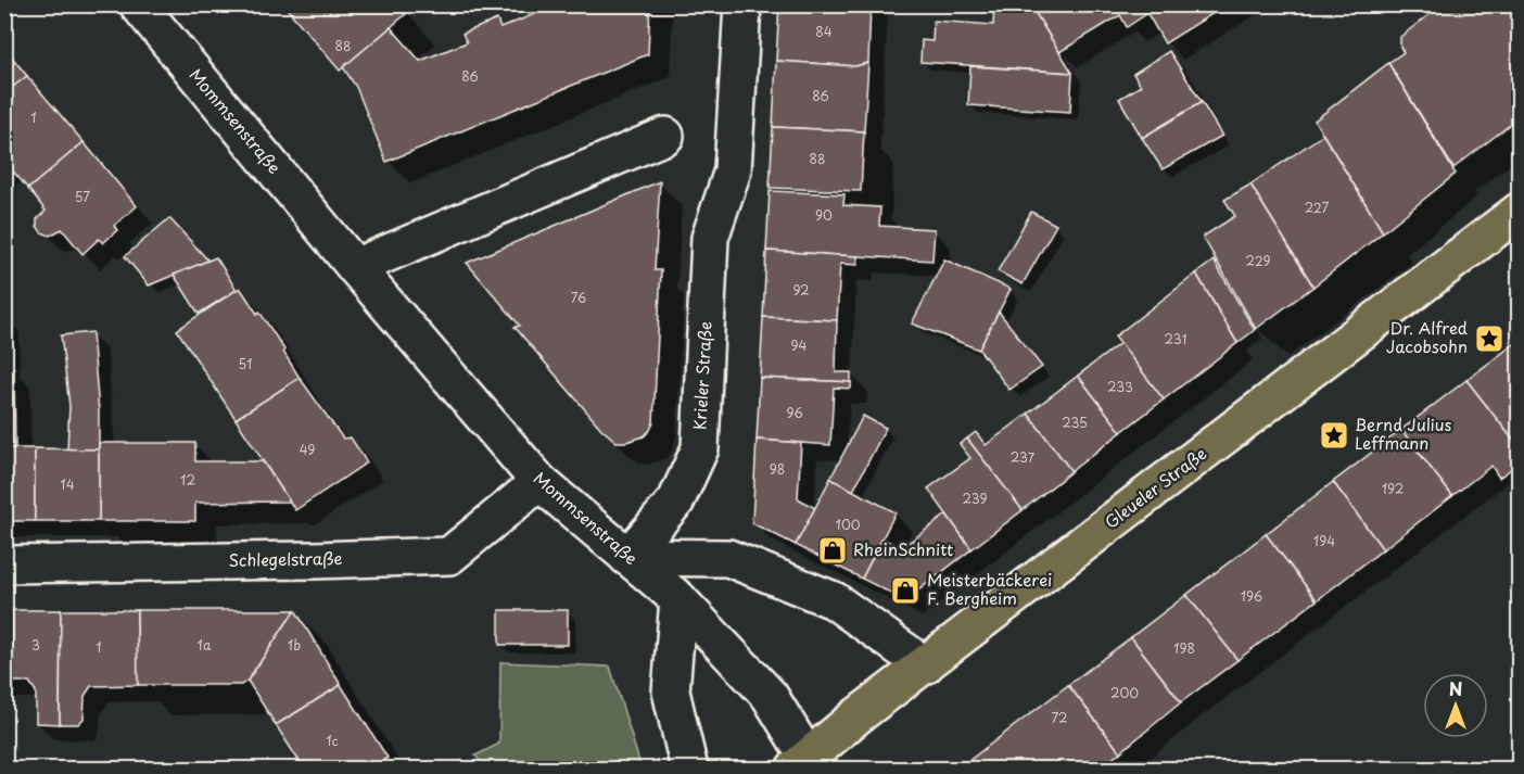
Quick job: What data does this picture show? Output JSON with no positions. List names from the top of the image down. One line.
{"streets":{"main road":["Gleueler Straße"],"street":["Mommsenstraße","Krieler Straße","Schlegelstraße"]},"crossings":[["Mommsenstraße","Krieler Straße"],["Mommsenstraße","Gleueler Straße"],["Mommsenstraße","Schlegelstraße"]],"places":{"place":["Dr. Alfred Jacobsohn","Bernd Julius Leffmann"],"shop":["RheinSchnitt","Meisterbäckerei F. Bergheim"]},"house_numbers":["84","88","86","86","1","88","57","227","90","229","92","76","231","94","51","233","96","235","49","237","98","12","14","192","239","100","194","196","3","1a","1b","1","198","200","72","1c"],"north":"top"}
